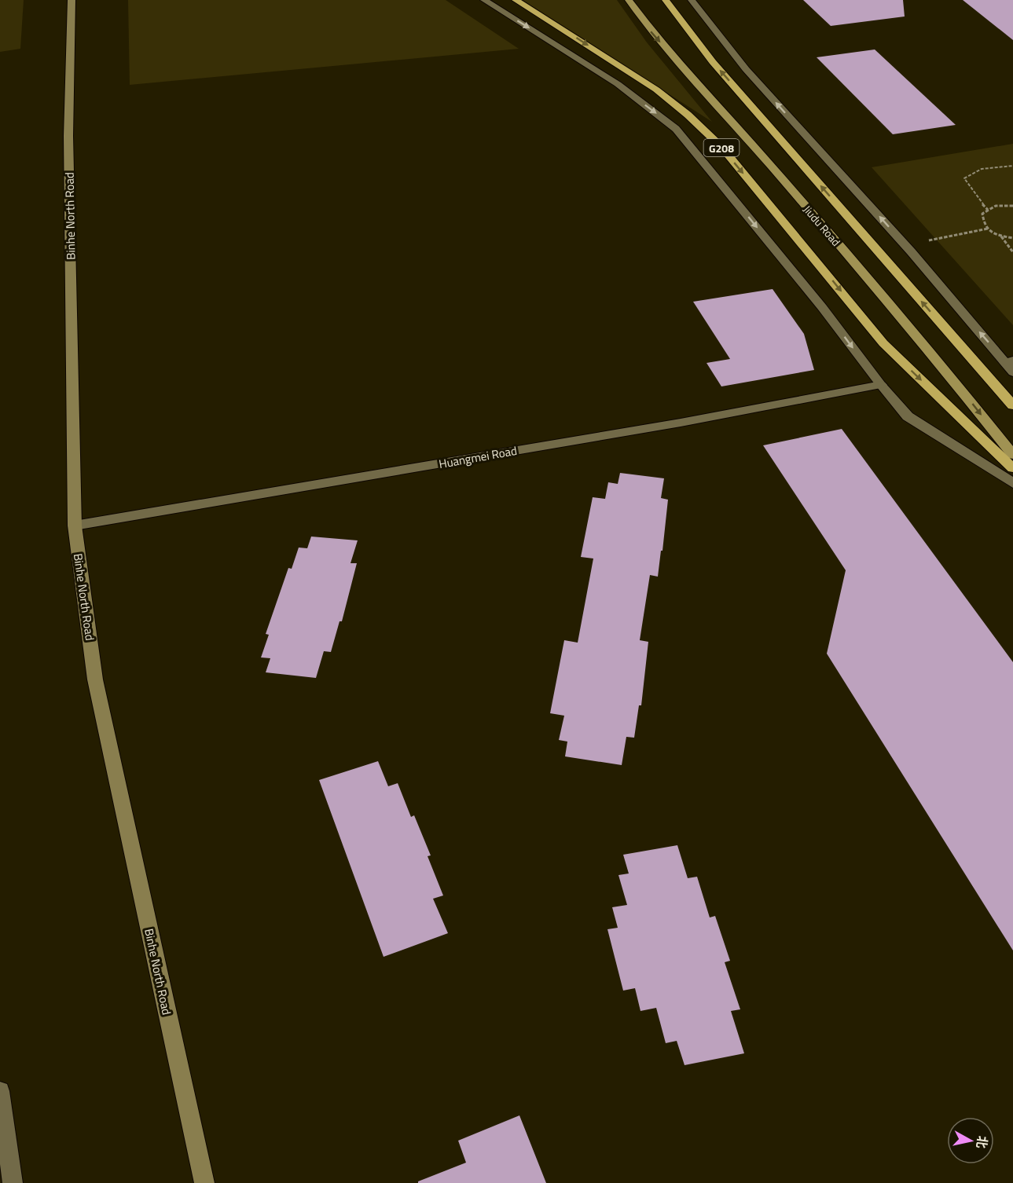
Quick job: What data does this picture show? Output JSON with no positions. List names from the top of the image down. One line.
{"streets":{"highway":["G208"],"main road":["Binhe North Road","Jiudu Road"],"street":["Huangmei Road"]},"crossings":[["Binhe North Road","Huangmei Road"]],"one_way":["Jiudu Road"],"north":"right"}
